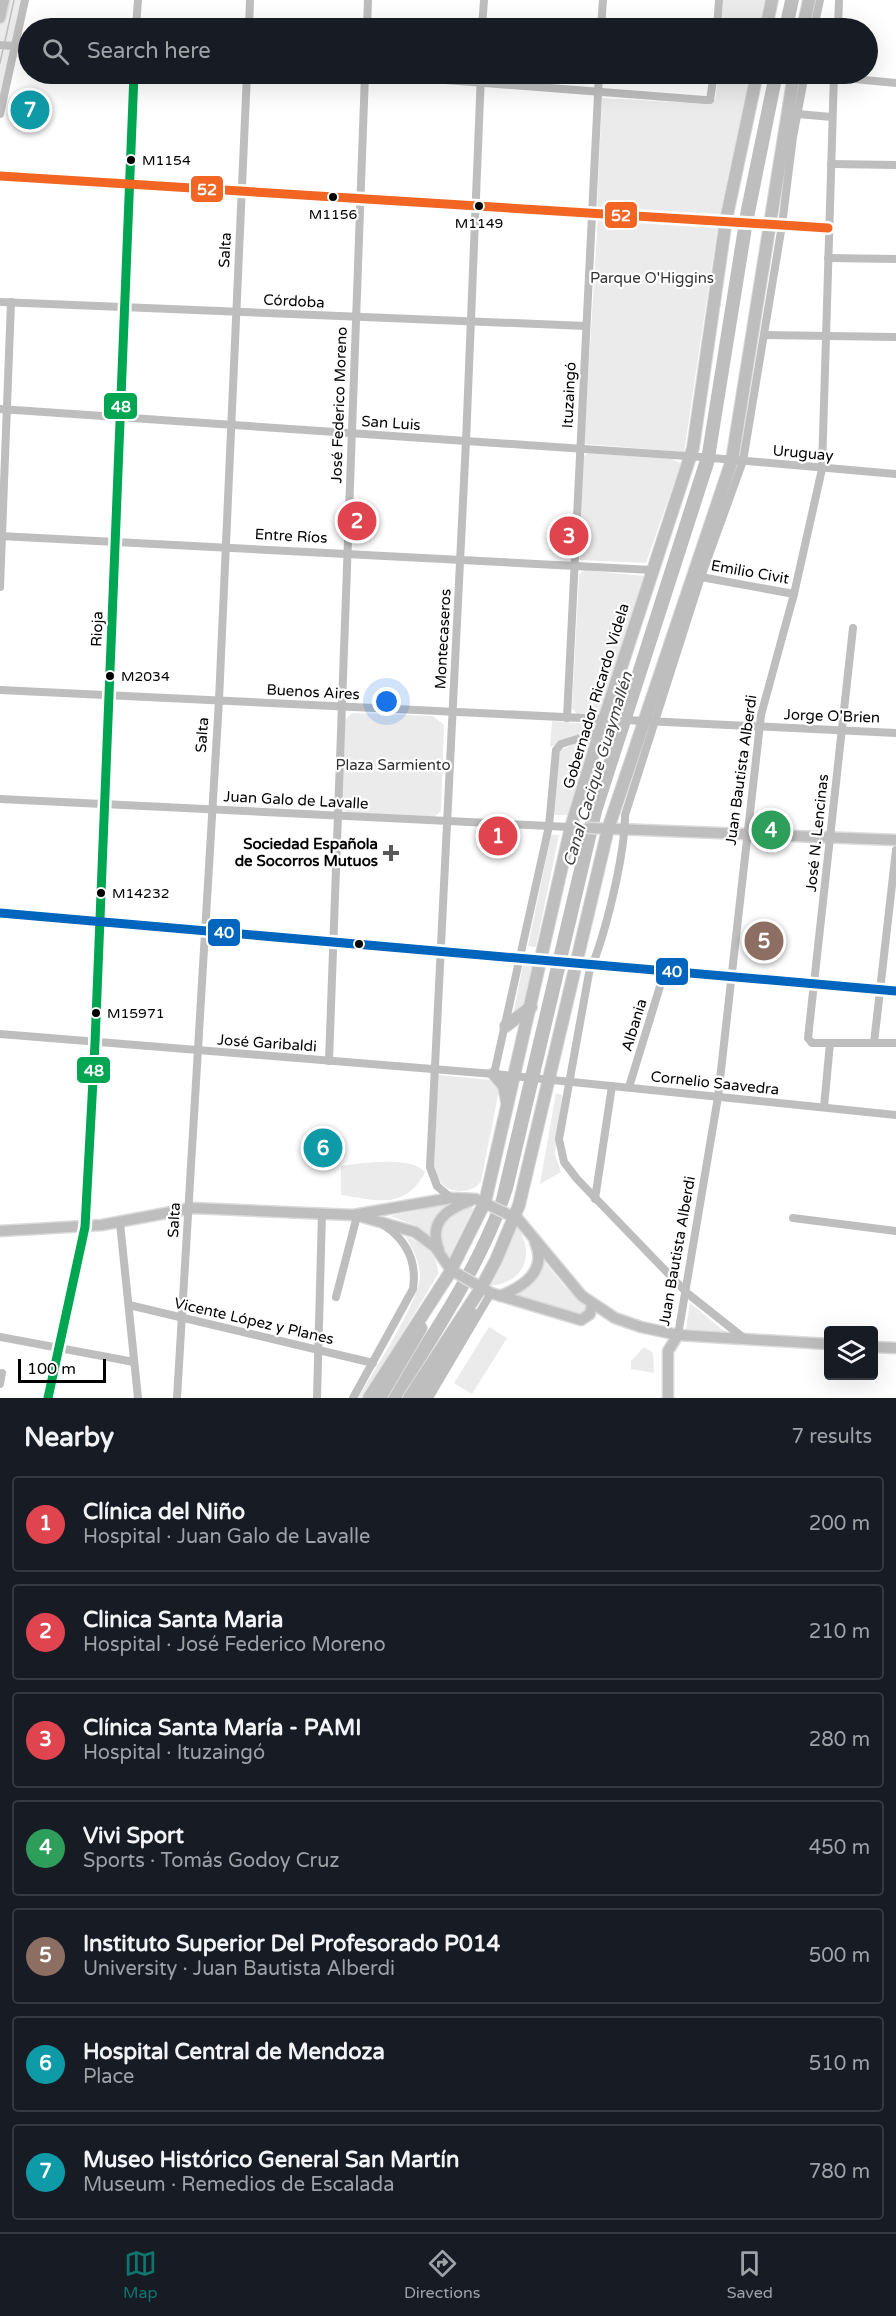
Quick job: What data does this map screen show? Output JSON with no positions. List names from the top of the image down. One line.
{"streets":{"highway":["Gobernador Ricardo Videla"],"main road":["Juan Bautista Alberdi"],"street":["Salta","Córdoba","Ituzaingó","José Federico Moreno","San Luis","Uruguay","Entre Ríos","Emilio Civit","Rioja","Montecaseros","Buenos Aires","Jorge O'Brien","Juan Galo de Lavalle","José N. Lencinas","Albania","José Garibaldi","Cornelio Saavedra","Vicente López y Planes"]},"crossings":[["Salta","Córdoba"],["Salta","San Luis"],["Salta","Entre Ríos"],["Salta","Buenos Aires"],["Salta","Juan Galo de Lavalle"],["Salta","José Garibaldi"],["Salta","Vicente López y Planes"],["Córdoba","Ituzaingó"],["Córdoba","José Federico Moreno"],["Córdoba","Rioja"],["Córdoba","Montecaseros"],["Ituzaingó","San Luis"],["Ituzaingó","Entre Ríos"],["Ituzaingó","Buenos Aires"],["José Federico Moreno","San Luis"],["José Federico Moreno","Entre Ríos"],["José Federico Moreno","Buenos Aires"],["José Federico Moreno","Juan Galo de Lavalle"],["José Federico Moreno","José Garibaldi"],["San Luis","Uruguay"],["San Luis","Rioja"],["San Luis","Montecaseros"],["San Luis","Gobernador Ricardo Videla"],["Uruguay","Gobernador Ricardo Videla"],["Uruguay","Juan Bautista Alberdi"],["Entre Ríos","Rioja"],["Entre Ríos","Montecaseros"],["Entre Ríos","Gobernador Ricardo Videla"],["Emilio Civit","Juan Bautista Alberdi"],["Rioja","Buenos Aires"],["Rioja","Juan Galo de Lavalle"],["Rioja","José Garibaldi"],["Montecaseros","Buenos Aires"],["Montecaseros","Juan Galo de Lavalle"],["Montecaseros","José Garibaldi"],["Buenos Aires","Gobernador Ricardo Videla"],["Buenos Aires","Jorge O'Brien"],["Gobernador Ricardo Videla","Jorge O'Brien"],["Gobernador Ricardo Videla","Juan Galo de Lavalle"],["Gobernador Ricardo Videla","José Garibaldi"],["Gobernador Ricardo Videla","Cornelio Saavedra"],["Jorge O'Brien","Juan Bautista Alberdi"],["Jorge O'Brien","José N. Lencinas"],["Juan Bautista Alberdi","Cornelio Saavedra"],["Albania","Cornelio Saavedra"],["José Garibaldi","Cornelio Saavedra"]],"water":["Canal Cacique Guaymallén"],"parks":["Parque O'Higgins","Plaza Sarmiento"],"places":{"other":["M1154","M1156","M1149","M2034","M14232","M15971"],"health":["Sociedad Española de Socorros Mutuos"]},"lines":["transit line 48","transit line 52","transit line 40"],"scale_bar":"100 m","page":{"search":"Search here","pins":["7","2","3","4","1","5","6"],"scale":"100 m","heading":["Nearby","7 results"],"list":[{"mark":"1","name":"Clínica del Niño","note":"Hospital · Juan Galo de Lavalle","value":"200 m"},{"mark":"2","name":"Clinica Santa Maria","note":"Hospital · José Federico Moreno","value":"210 m"},{"mark":"3","name":"Clínica Santa María - PAMI","note":"Hospital · Ituzaingó","value":"280 m"},{"mark":"4","name":"Vivi Sport","note":"Sports · Tomás Godoy Cruz","value":"450 m"},{"mark":"5","name":"Instituto Superior Del Profesorado P014","note":"University · Juan Bautista Alberdi","value":"500 m"},{"mark":"6","name":"Hospital Central de Mendoza","note":"Place","value":"510 m"},{"mark":"7","name":"Museo Histórico General San Martín","note":"Museum · Remedios de Escalada","value":"780 m"}],"nav":["Map","Directions","Saved"]}}
